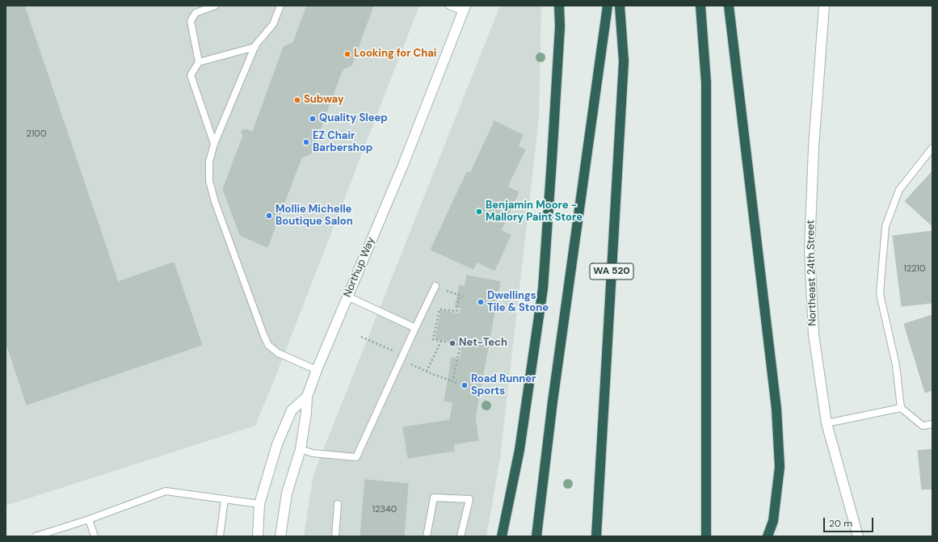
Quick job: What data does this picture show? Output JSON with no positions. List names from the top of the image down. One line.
{"streets":{"highway":["WA 520"],"main road":["Northup Way","Northeast 24th Street"]},"places":["Looking for Chai","Subway","Quality Sleep","EZ Chair Barbershop","Benjamin Moore - Mallory Paint Store","Mollie Michelle Boutique Salon","Dwellings Tile & Stone","Net-Tech","Road Runner Sports"],"house_numbers":["2100","12210","12340"],"scale_bar":"20 m"}
